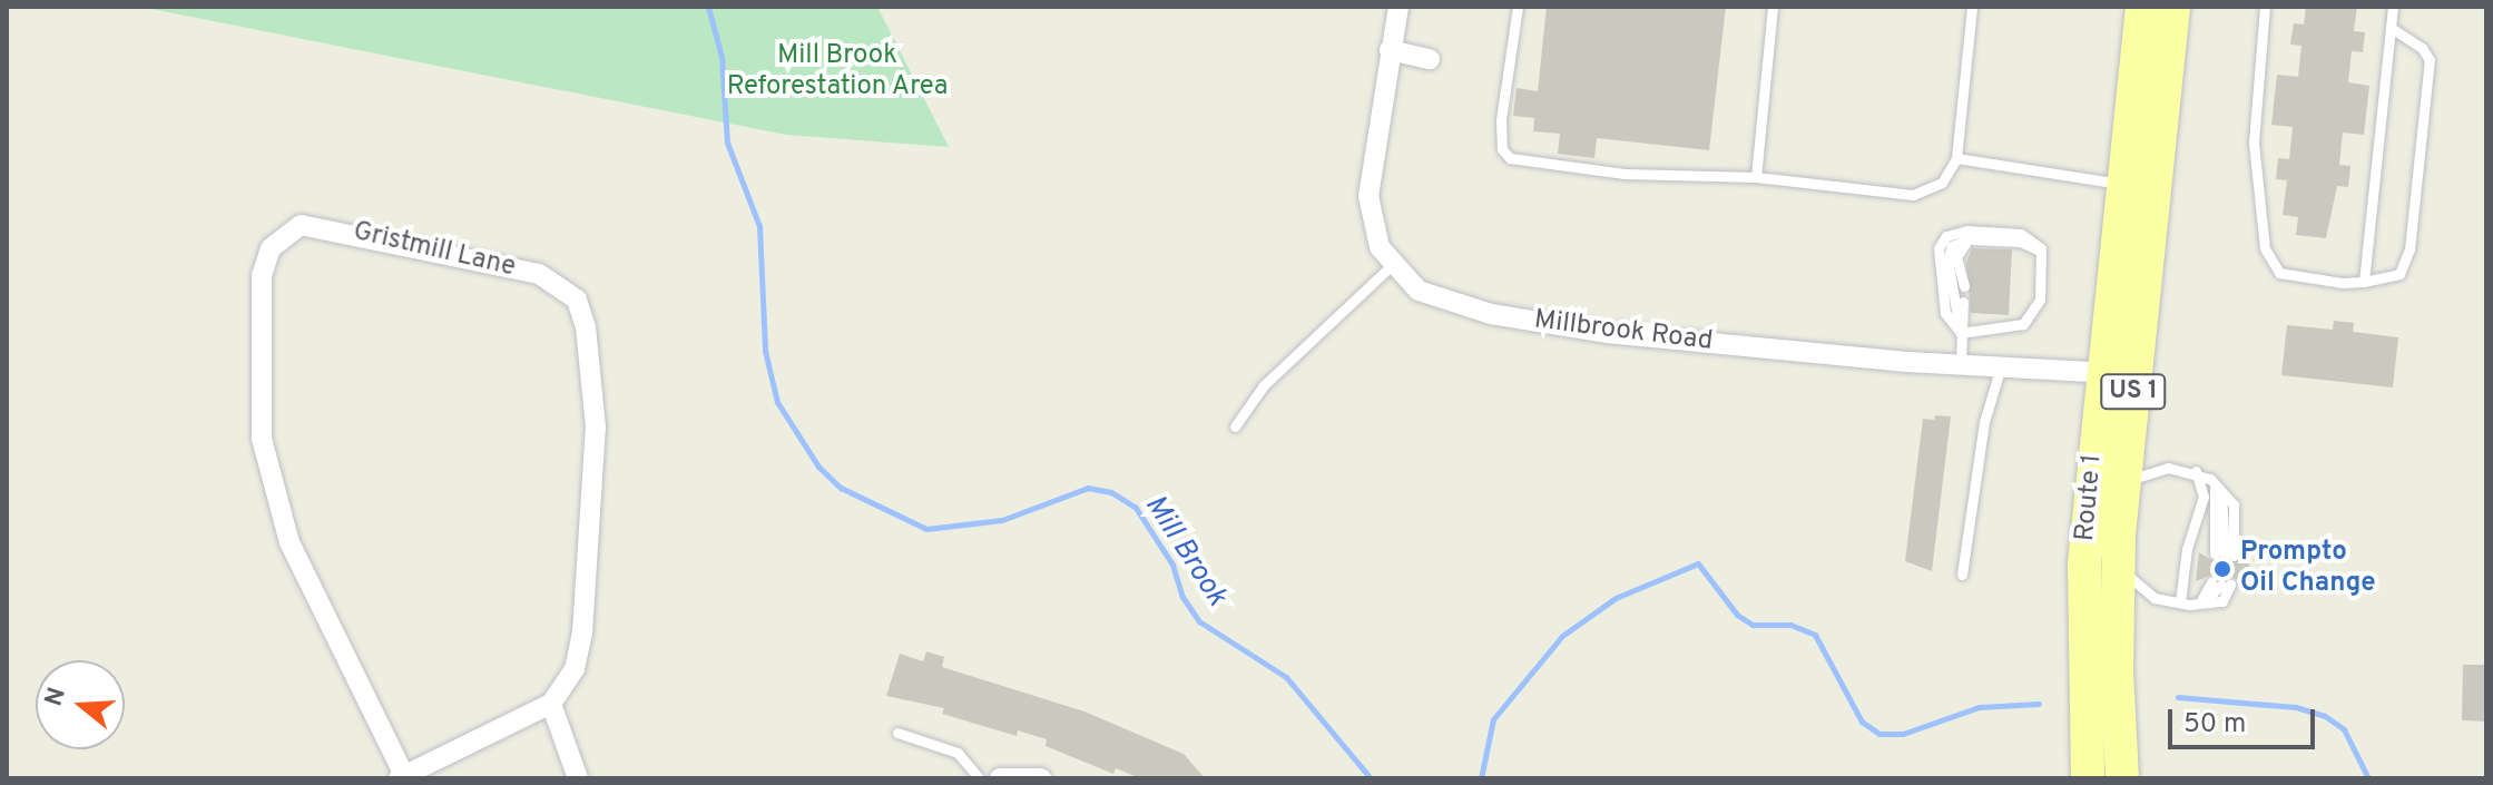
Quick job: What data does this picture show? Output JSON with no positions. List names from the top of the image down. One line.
{"streets":{"main road":["US 1","Route 1"],"street":["Gristmill Lane","Millbrook Road"]},"crossings":[["Millbrook Road","Route 1"]],"water":["Mill Brook"],"parks":["Mill Brook Reforestation Area"],"places":["Prompto Oil Change"],"scale_bar":"50 m","north":"left"}
